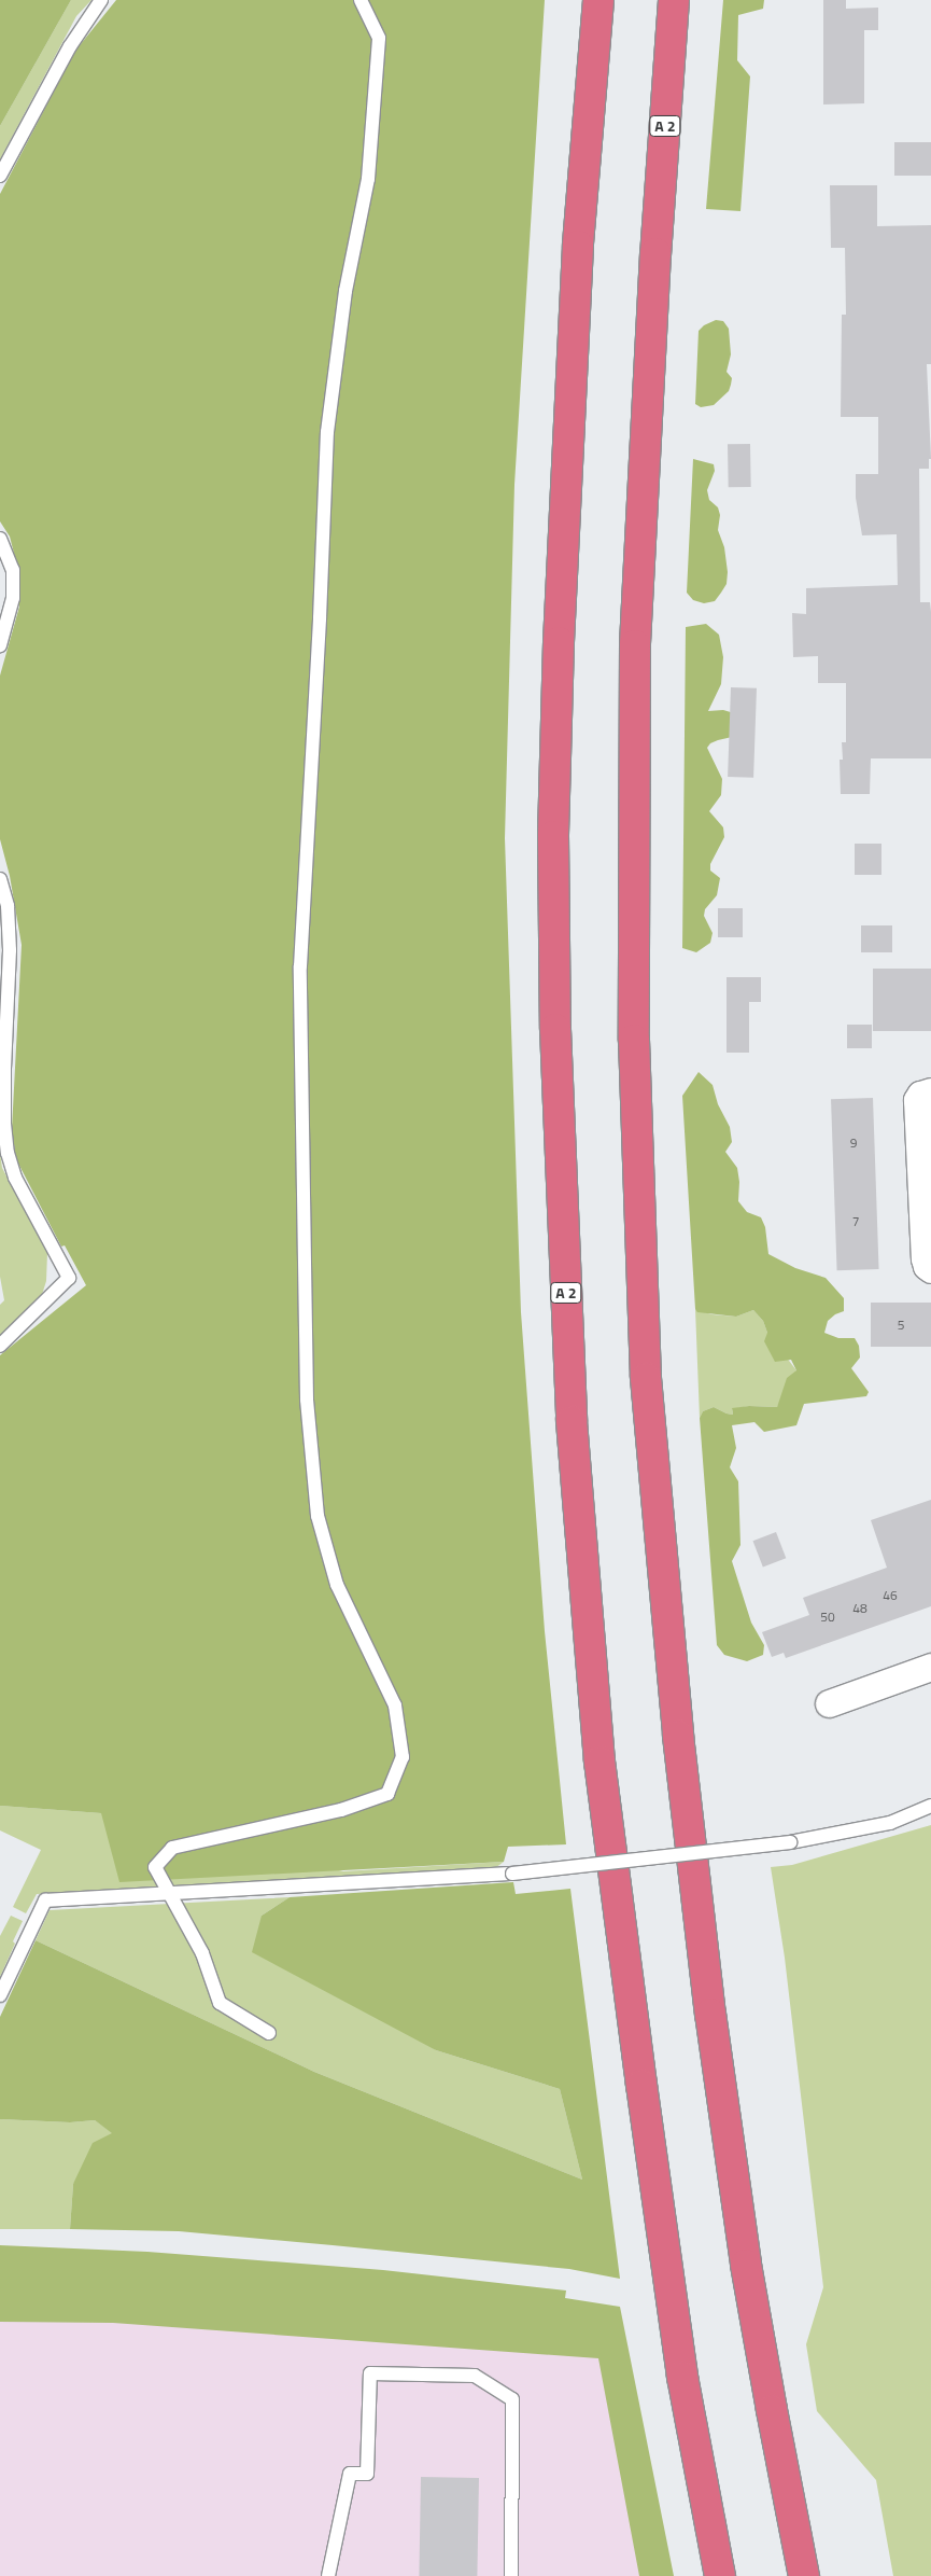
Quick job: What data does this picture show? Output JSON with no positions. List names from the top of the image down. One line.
{"streets":{"highway":["A 2"]},"house_numbers":["9","7","5","46","48","50"]}
